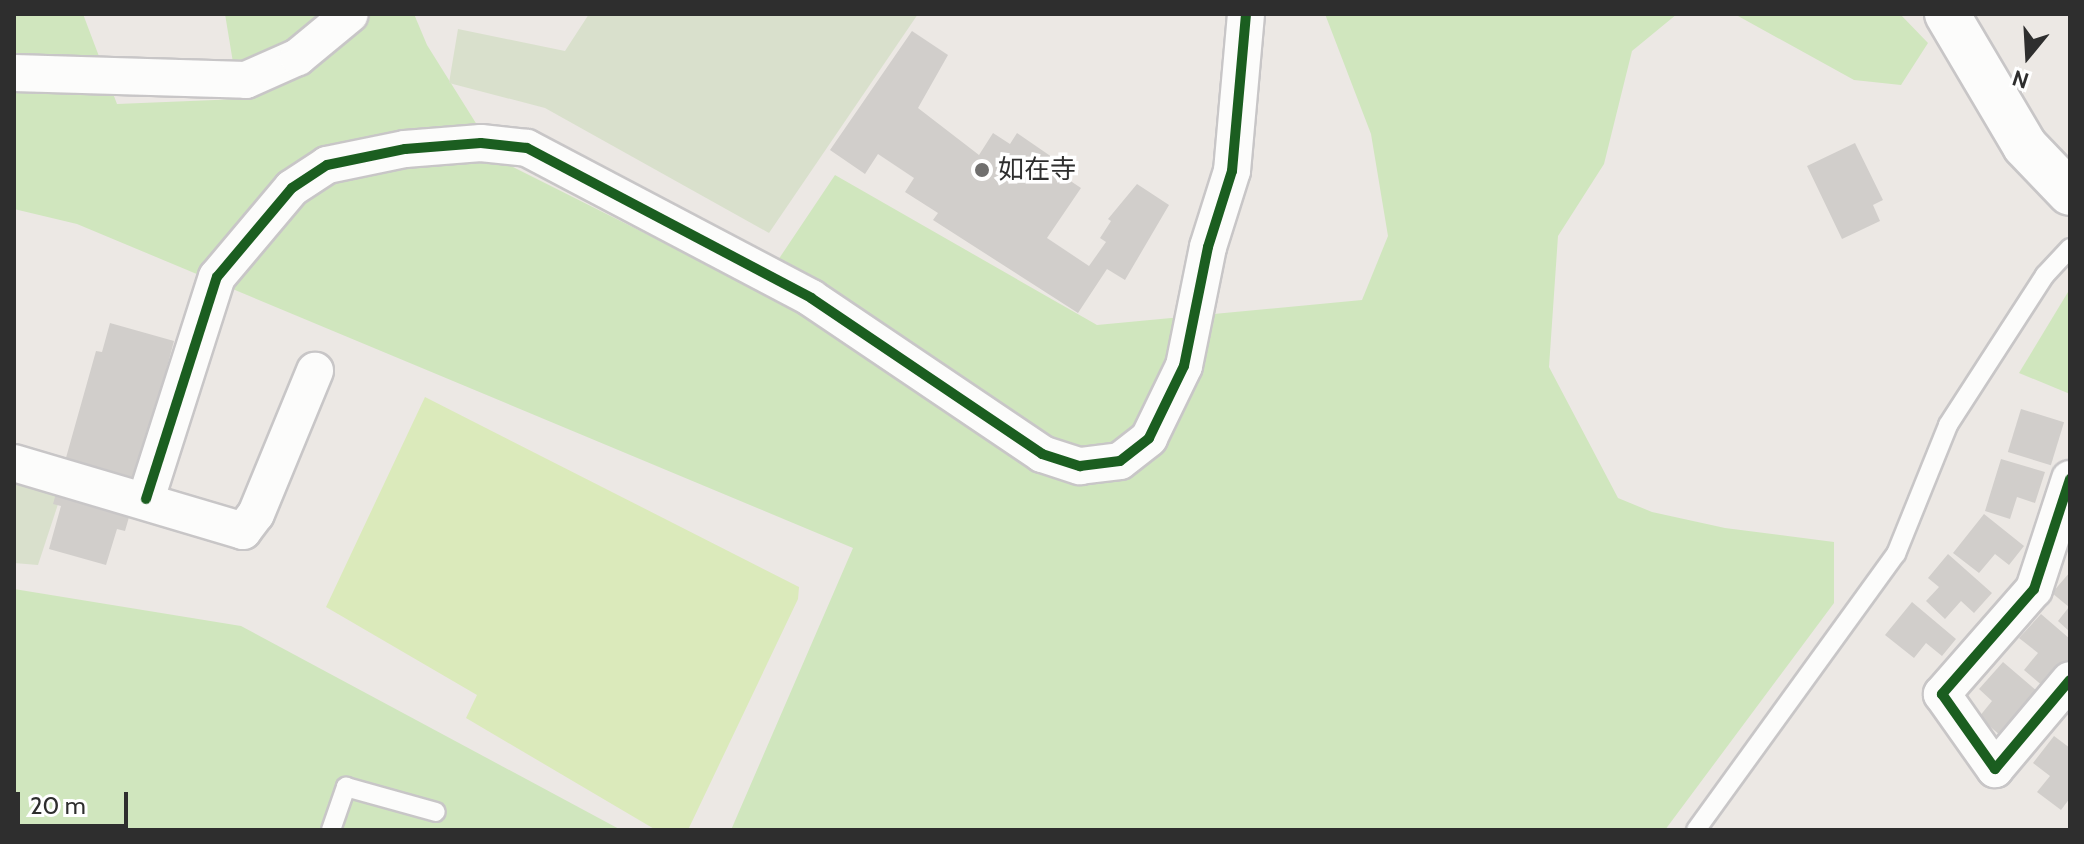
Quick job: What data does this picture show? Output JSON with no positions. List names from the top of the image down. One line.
{"places":["如在寺"],"scale_bar":"20 m","north":"bottom"}
